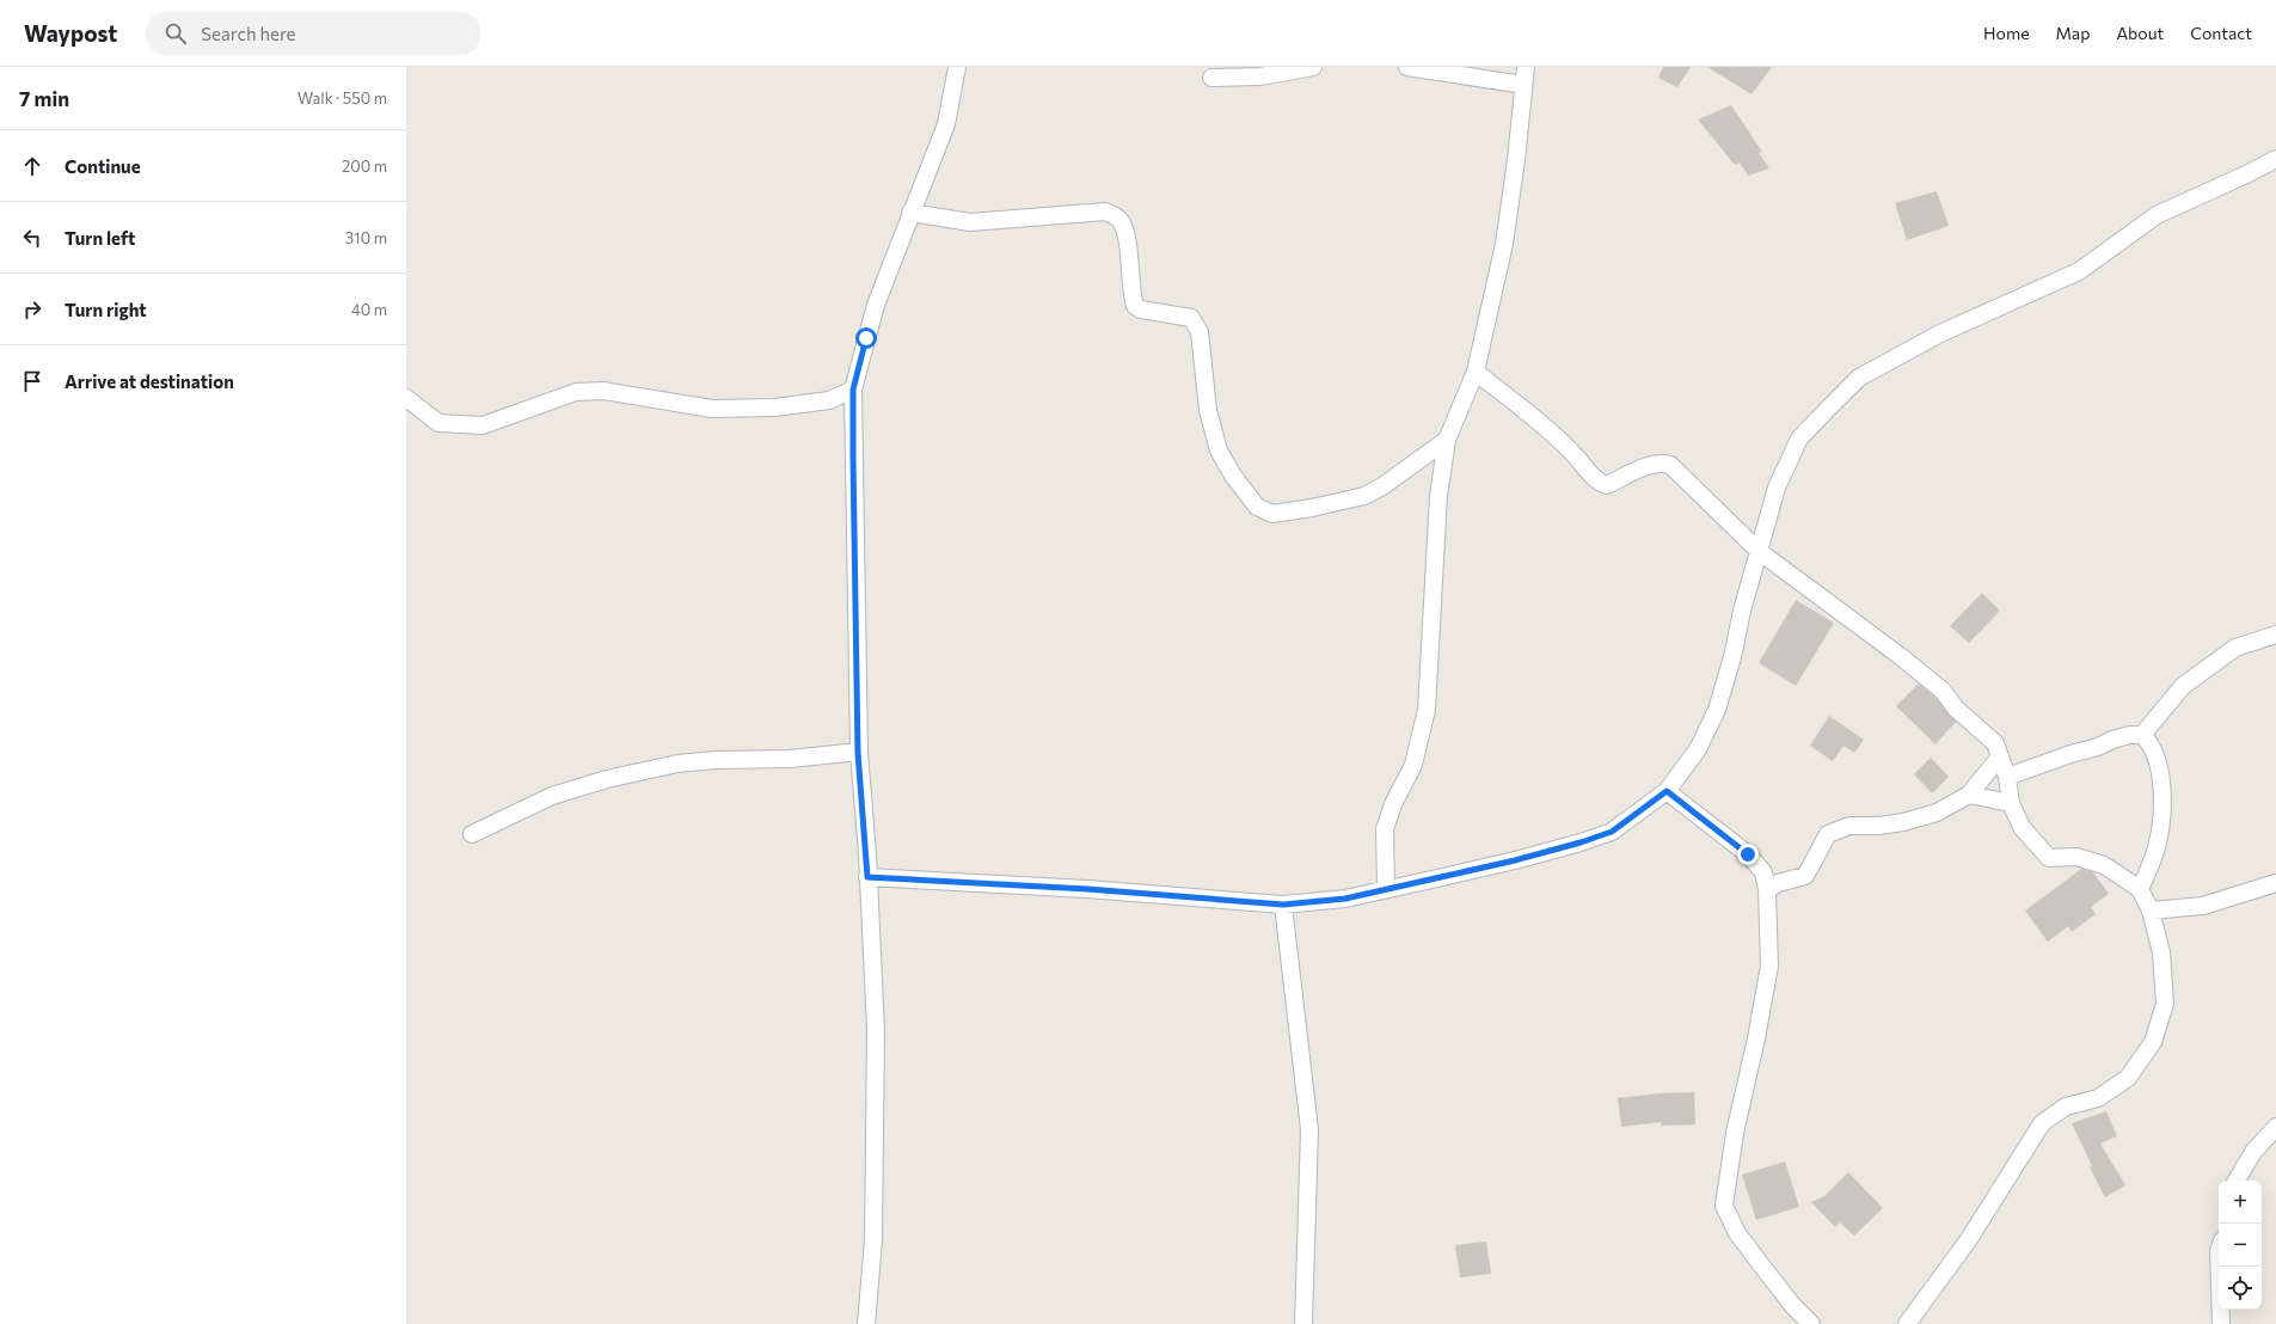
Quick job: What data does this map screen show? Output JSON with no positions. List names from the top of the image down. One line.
{"page":{"header":"Waypost","search":"Search here","nav":["Home","Map","About","Contact"],"heading":["7 min","Walk · 550 m"],"list":[["Continue","200 m"],["Turn left","310 m"],["Turn right","40 m"],"Arrive at destination"],"map_buttons":["+","−"]}}
